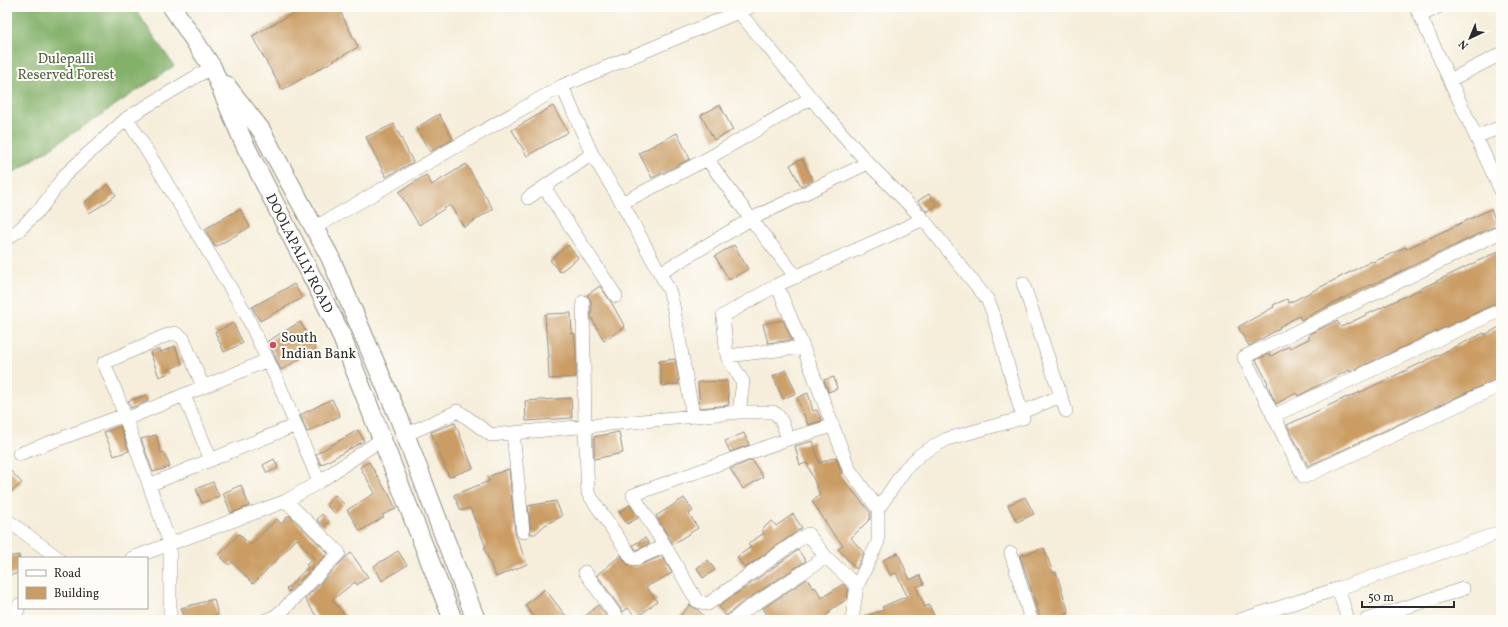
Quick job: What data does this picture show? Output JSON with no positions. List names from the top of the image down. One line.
{"streets":{"main road":["DOOLAPALLY ROAD"]},"parks":["Dulepalli Reserved Forest"],"places":["South Indian Bank"],"legend":["Road","Building"],"scale_bar":"50 m","north":"bottom left"}
